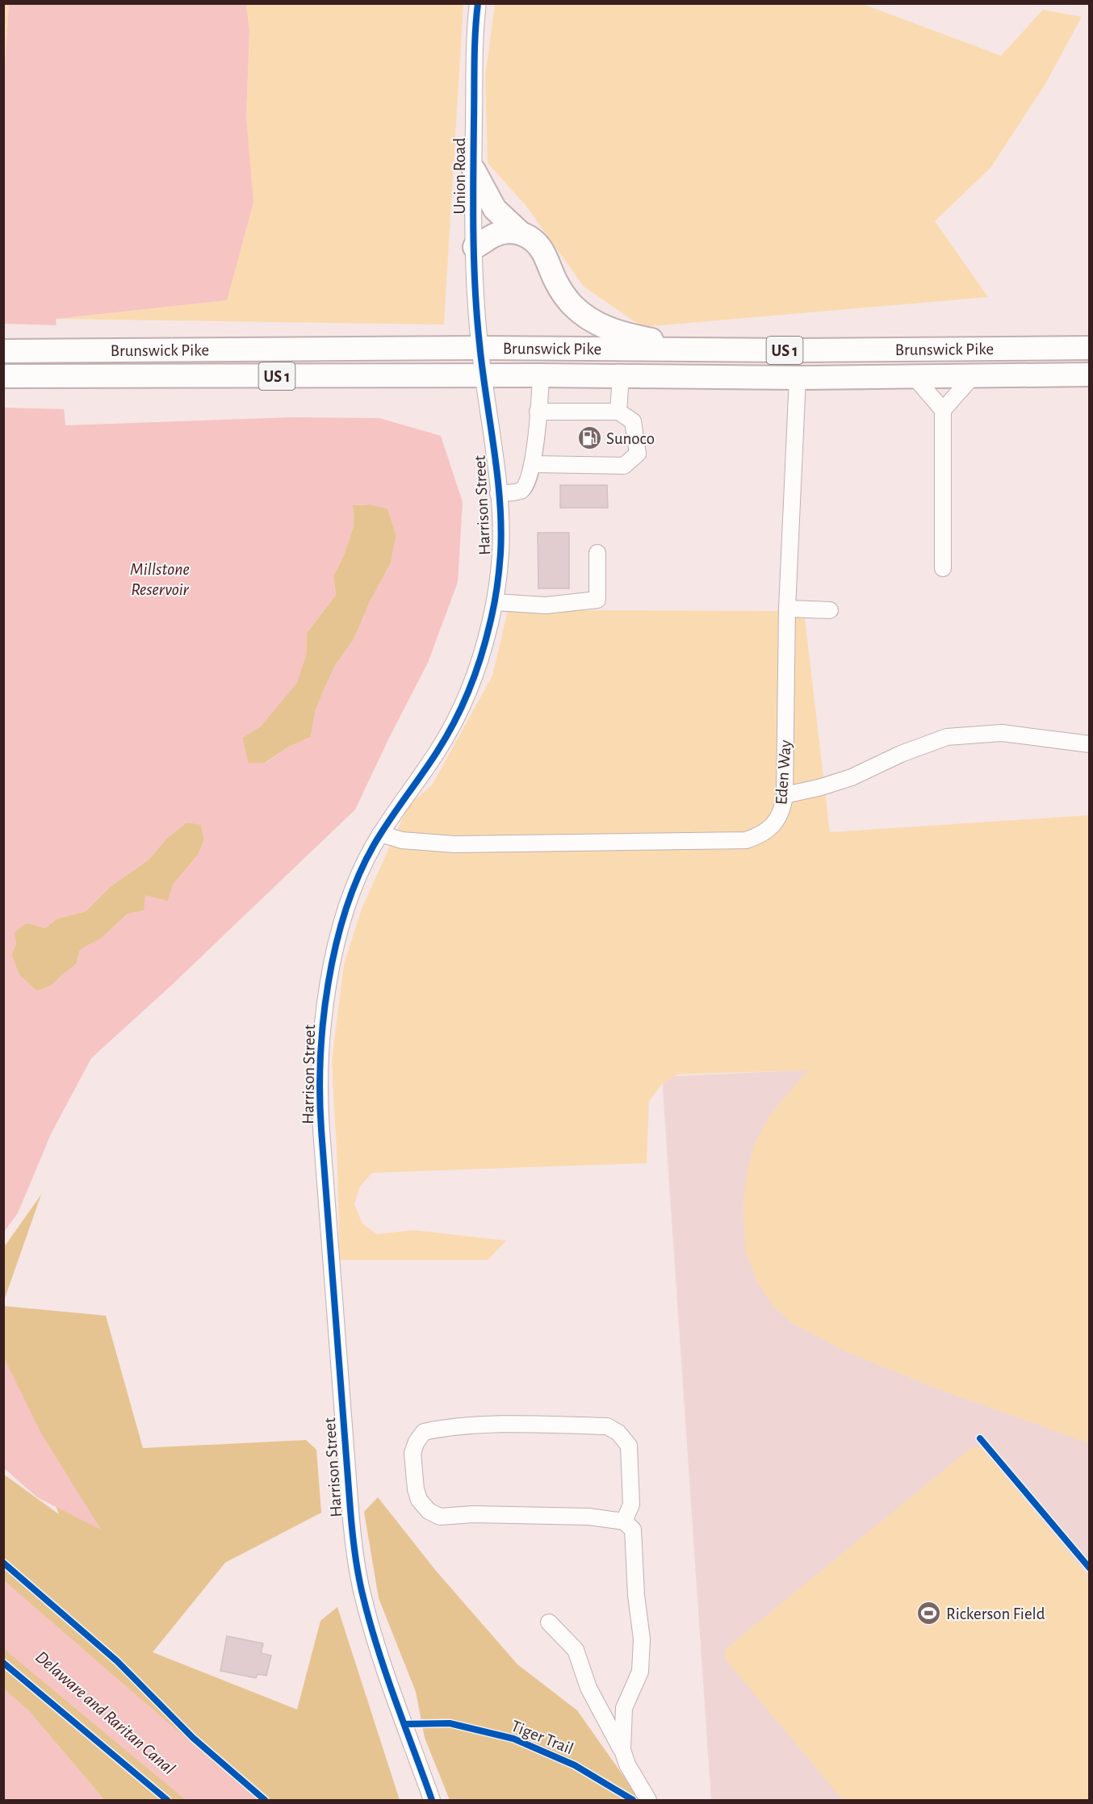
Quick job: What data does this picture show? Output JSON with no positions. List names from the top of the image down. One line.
{"streets":{"highway":["Brunswick Pike","US 1"],"street":["Union Road","Harrison Street","Eden Way"],"cycle path":["Tiger Trail"]},"crossings":[["Union Road","Brunswick Pike"],["Union Road","Harrison Street"],["Brunswick Pike","Harrison Street"],["Brunswick Pike","Eden Way"],["Harrison Street","Eden Way"]],"water":["Millstone Reservoir","Delaware and Raritan Canal"],"places":{"fuel station":["Sunoco"],"sports":["Rickerson Field"]}}
